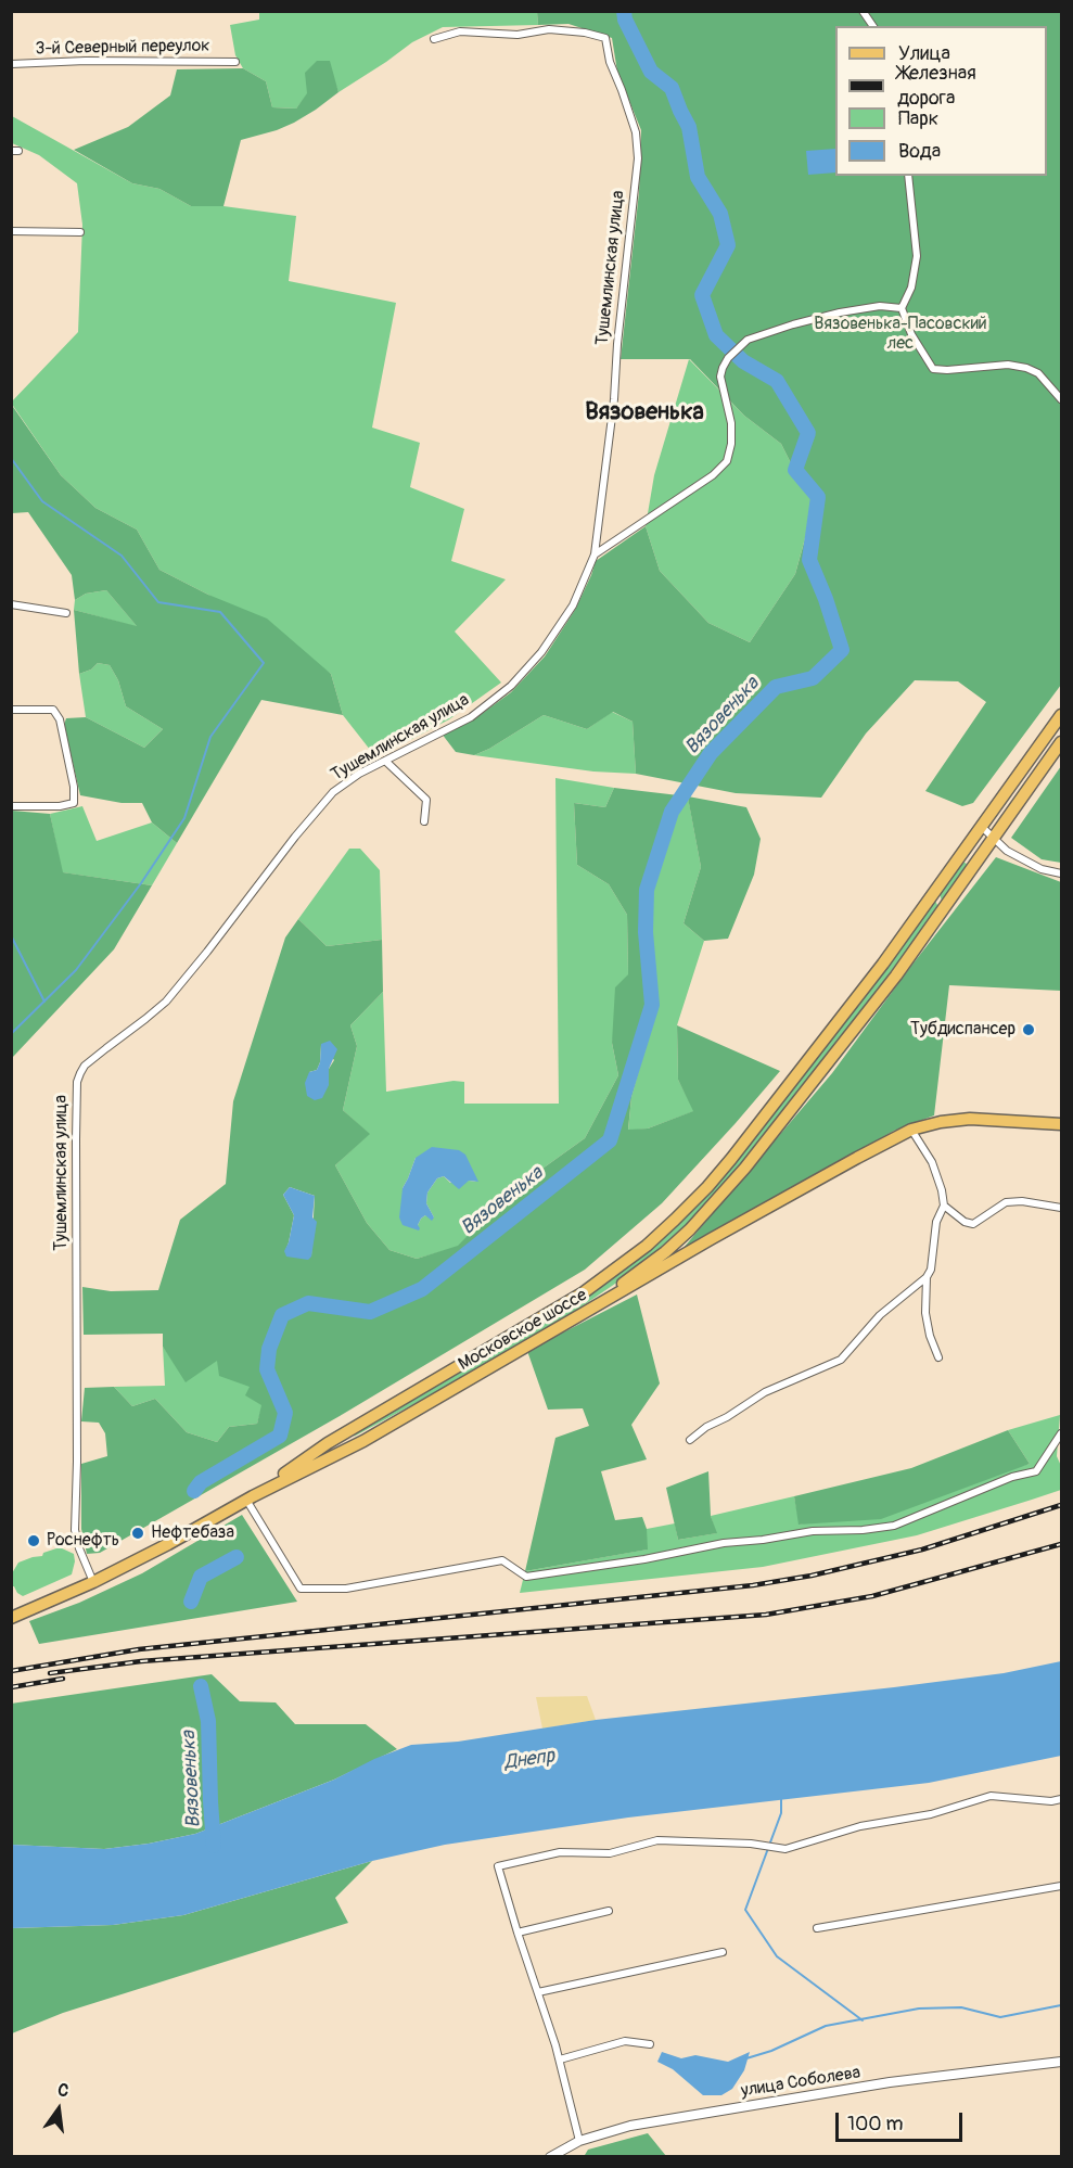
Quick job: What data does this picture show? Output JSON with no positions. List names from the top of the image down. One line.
{"streets":{"main road":["Московское шоссе"],"street":["3-й Северный переулок","Тушемлинская улица","улица Соболева"]},"crossings":[["Тушемлинская улица","Московское шоссе"]],"districts":["Вязовенька"],"water":["Вязовенька","Днепр"],"parks":["Вязовенька-Пасовский лес"],"places":["Тубдиспансер","Нефтебаза","Роснефть"],"legend":["Улица","Железная дорога","Парк","Вода"],"scale_bar":"100 m","north":"top"}
